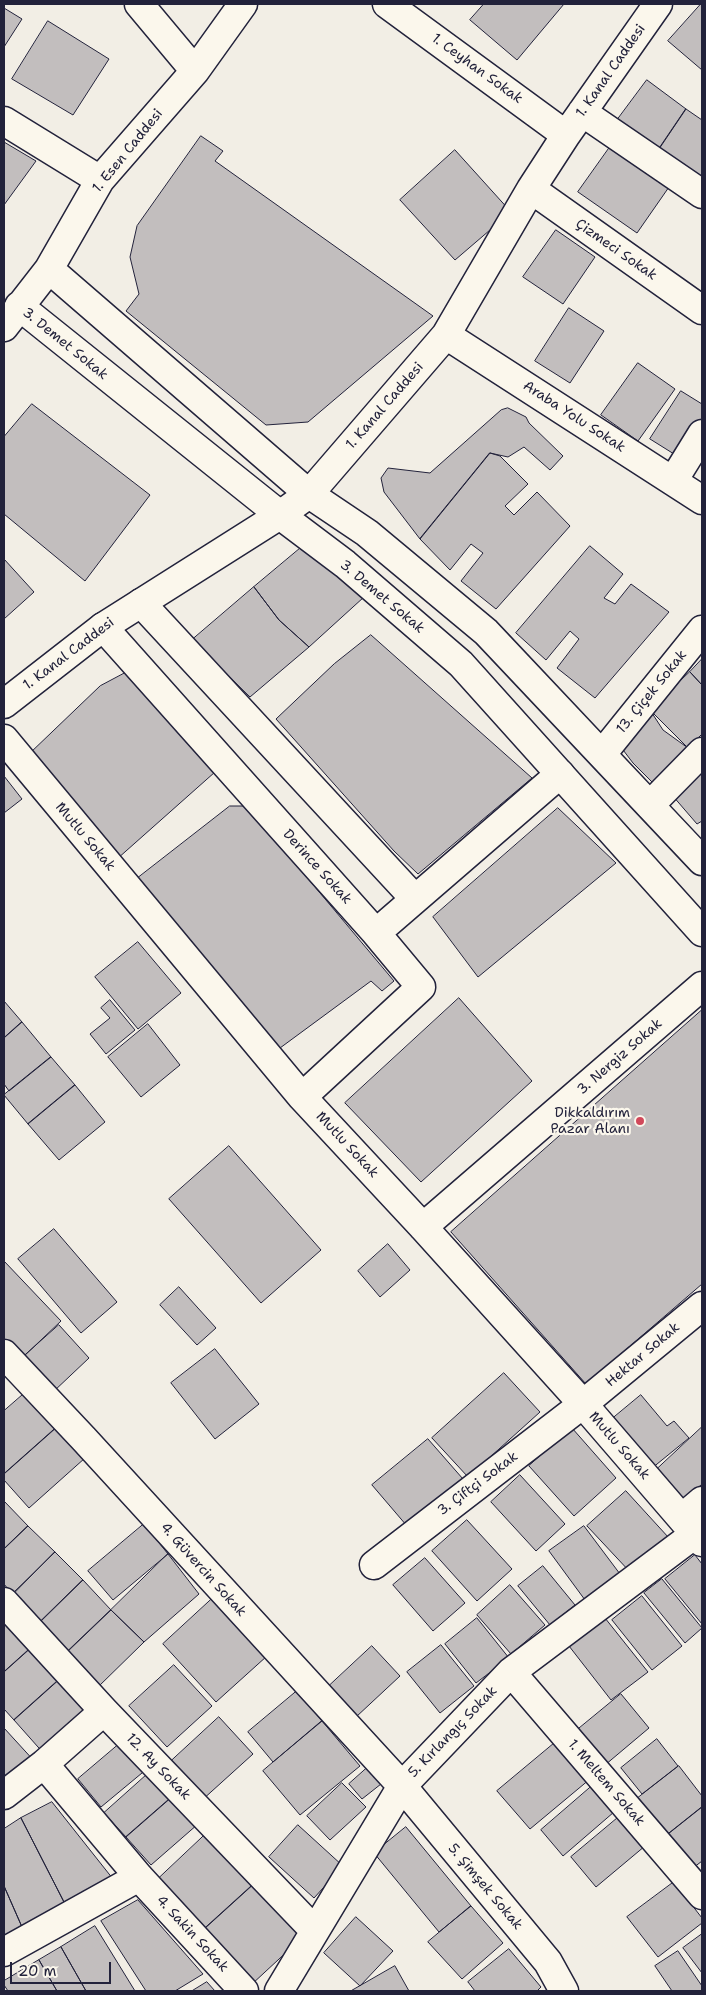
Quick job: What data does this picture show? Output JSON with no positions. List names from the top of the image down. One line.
{"streets":{"street":["1. Ceyhan Sokak","1. Kanal Caddesi","1. Esen Caddesi","Çizmeci Sokak","3. Demet Sokak","Araba Yolu Sokak","13. Çiçek Sokak","Mutlu Sokak","Derince Sokak","3. Nergiz Sokak","Hektar Sokak","3. Çiftçi Sokak","4. Güvercin Sokak","5. Kırlangıç Sokak","12. Ay Sokak","1. Meltem Sokak","5. Şimşek Sokak","4. Sakin Sokak"]},"crossings":[["1. Ceyhan Sokak","1. Kanal Caddesi"],["1. Kanal Caddesi","Çizmeci Sokak"],["1. Kanal Caddesi","3. Demet Sokak"],["1. Kanal Caddesi","Araba Yolu Sokak"],["1. Kanal Caddesi","Derince Sokak"],["1. Esen Caddesi","3. Demet Sokak"],["Mutlu Sokak","Derince Sokak"],["Mutlu Sokak","3. Nergiz Sokak"],["Mutlu Sokak","Hektar Sokak"],["Mutlu Sokak","3. Çiftçi Sokak"],["Mutlu Sokak","5. Kırlangıç Sokak"],["Hektar Sokak","3. Çiftçi Sokak"],["4. Güvercin Sokak","5. Kırlangıç Sokak"],["4. Güvercin Sokak","5. Şimşek Sokak"],["5. Kırlangıç Sokak","12. Ay Sokak"],["5. Kırlangıç Sokak","1. Meltem Sokak"],["5. Kırlangıç Sokak","5. Şimşek Sokak"]],"places":["Dikkaldırım Pazar Alanı"],"scale_bar":"20 m"}
